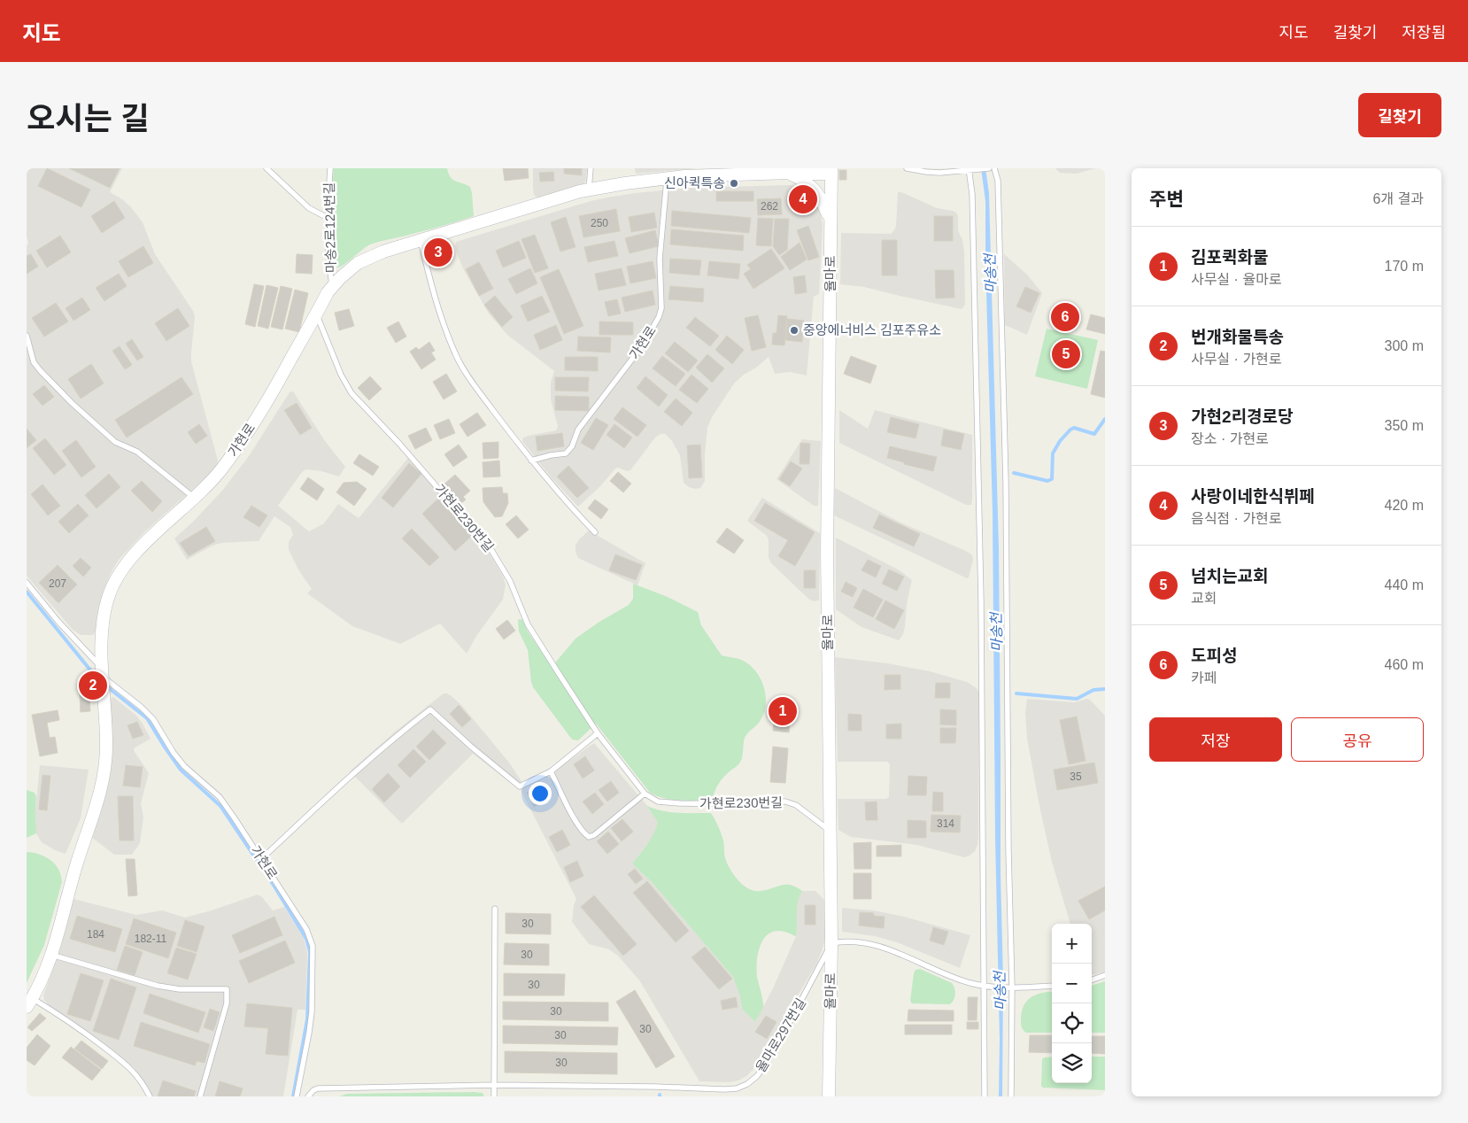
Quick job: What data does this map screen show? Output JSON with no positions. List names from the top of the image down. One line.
{"streets":{"street":["율마로","가현로"],"lane":["마송2로124번길","가현로230번길","율마로297번길"]},"crossings":[["마송2로124번길","가현로"],["율마로","가현로"],["율마로","가현로230번길"],["율마로","율마로297번길"],["가현로","가현로230번길"]],"water":["마송천"],"places":["신아퀵특송","중앙에너비스 김포주유소"],"house_numbers":["262","250","207","35","314","30","184","182-11","30","30","30","30","30","30"],"page":{"header":"지도","nav":["지도","길찾기","저장됨"],"title":"오시는 길","buttons":["길찾기",["저장","공유"]],"heading":["주변","6개 결과"],"pins":["4","3","6","5","2","1"],"list":[{"mark":"1","name":"김포퀵화물","note":"사무실 · 율마로","value":"170 m"},{"mark":"2","name":"번개화물특송","note":"사무실 · 가현로","value":"300 m"},{"mark":"3","name":"가현2리경로당","note":"장소 · 가현로","value":"350 m"},{"mark":"4","name":"사랑이네한식뷔페","note":"음식점 · 가현로","value":"420 m"},{"mark":"5","name":"넘치는교회","note":"교회","value":"440 m"},{"mark":"6","name":"도피성","note":"카페","value":"460 m"}],"map_buttons":["+","−"]}}
